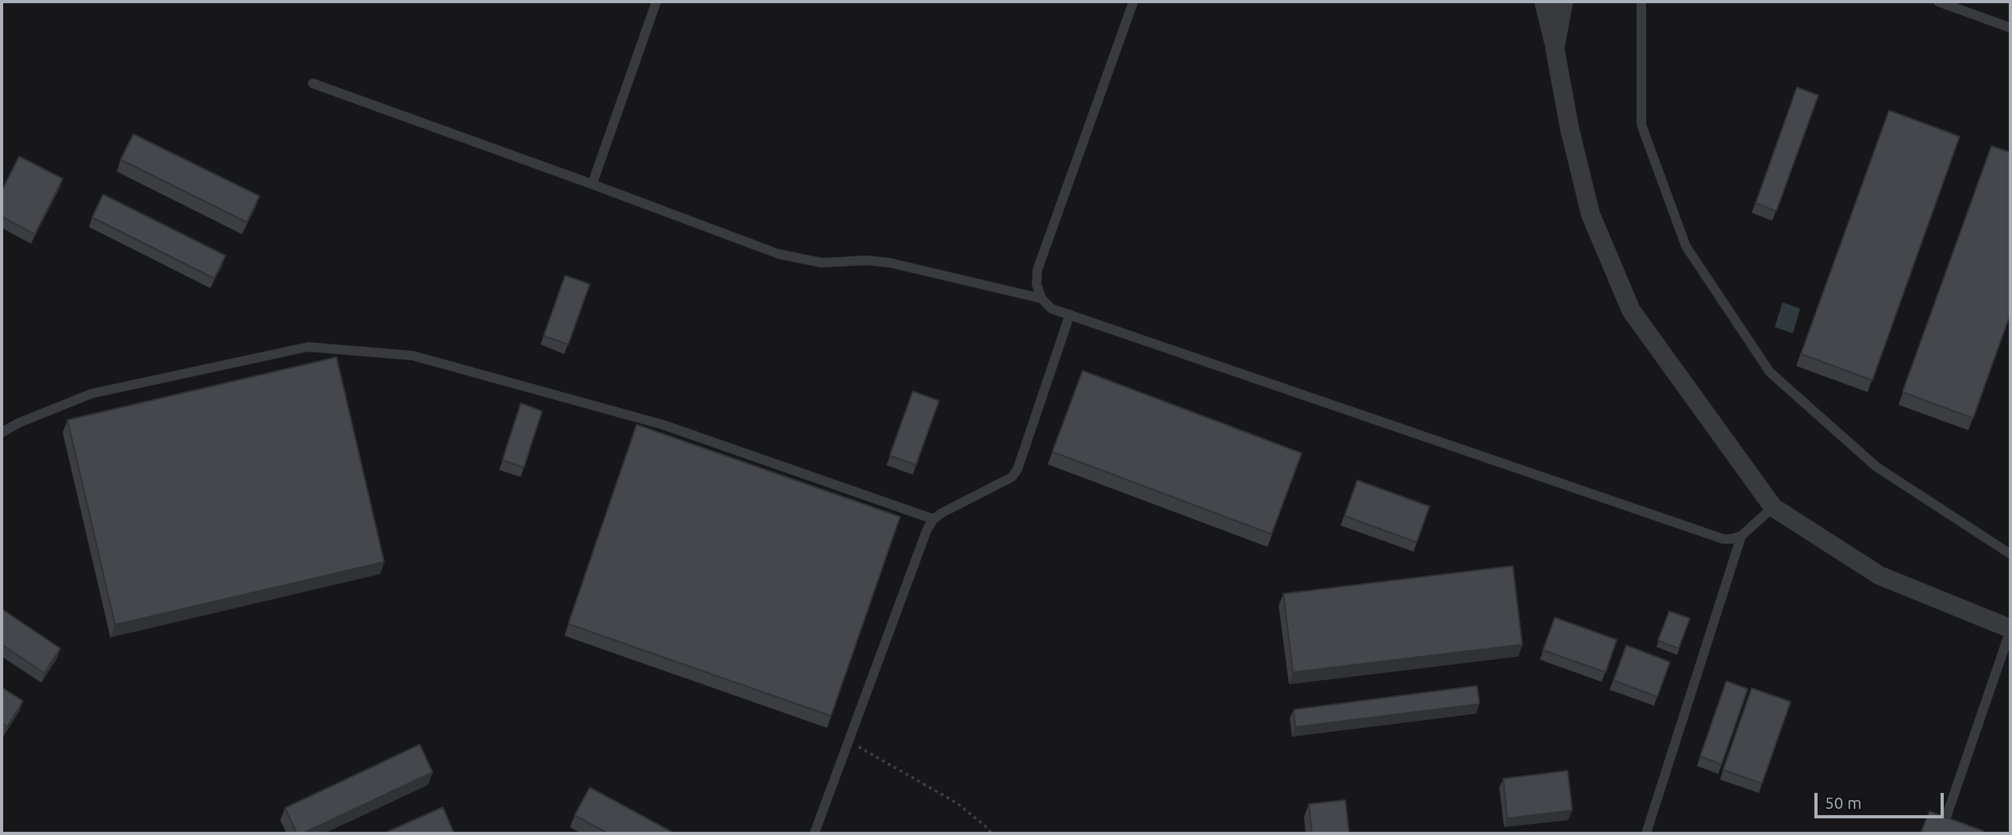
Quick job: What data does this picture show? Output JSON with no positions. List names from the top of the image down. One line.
{"scale_bar":"50 m"}
